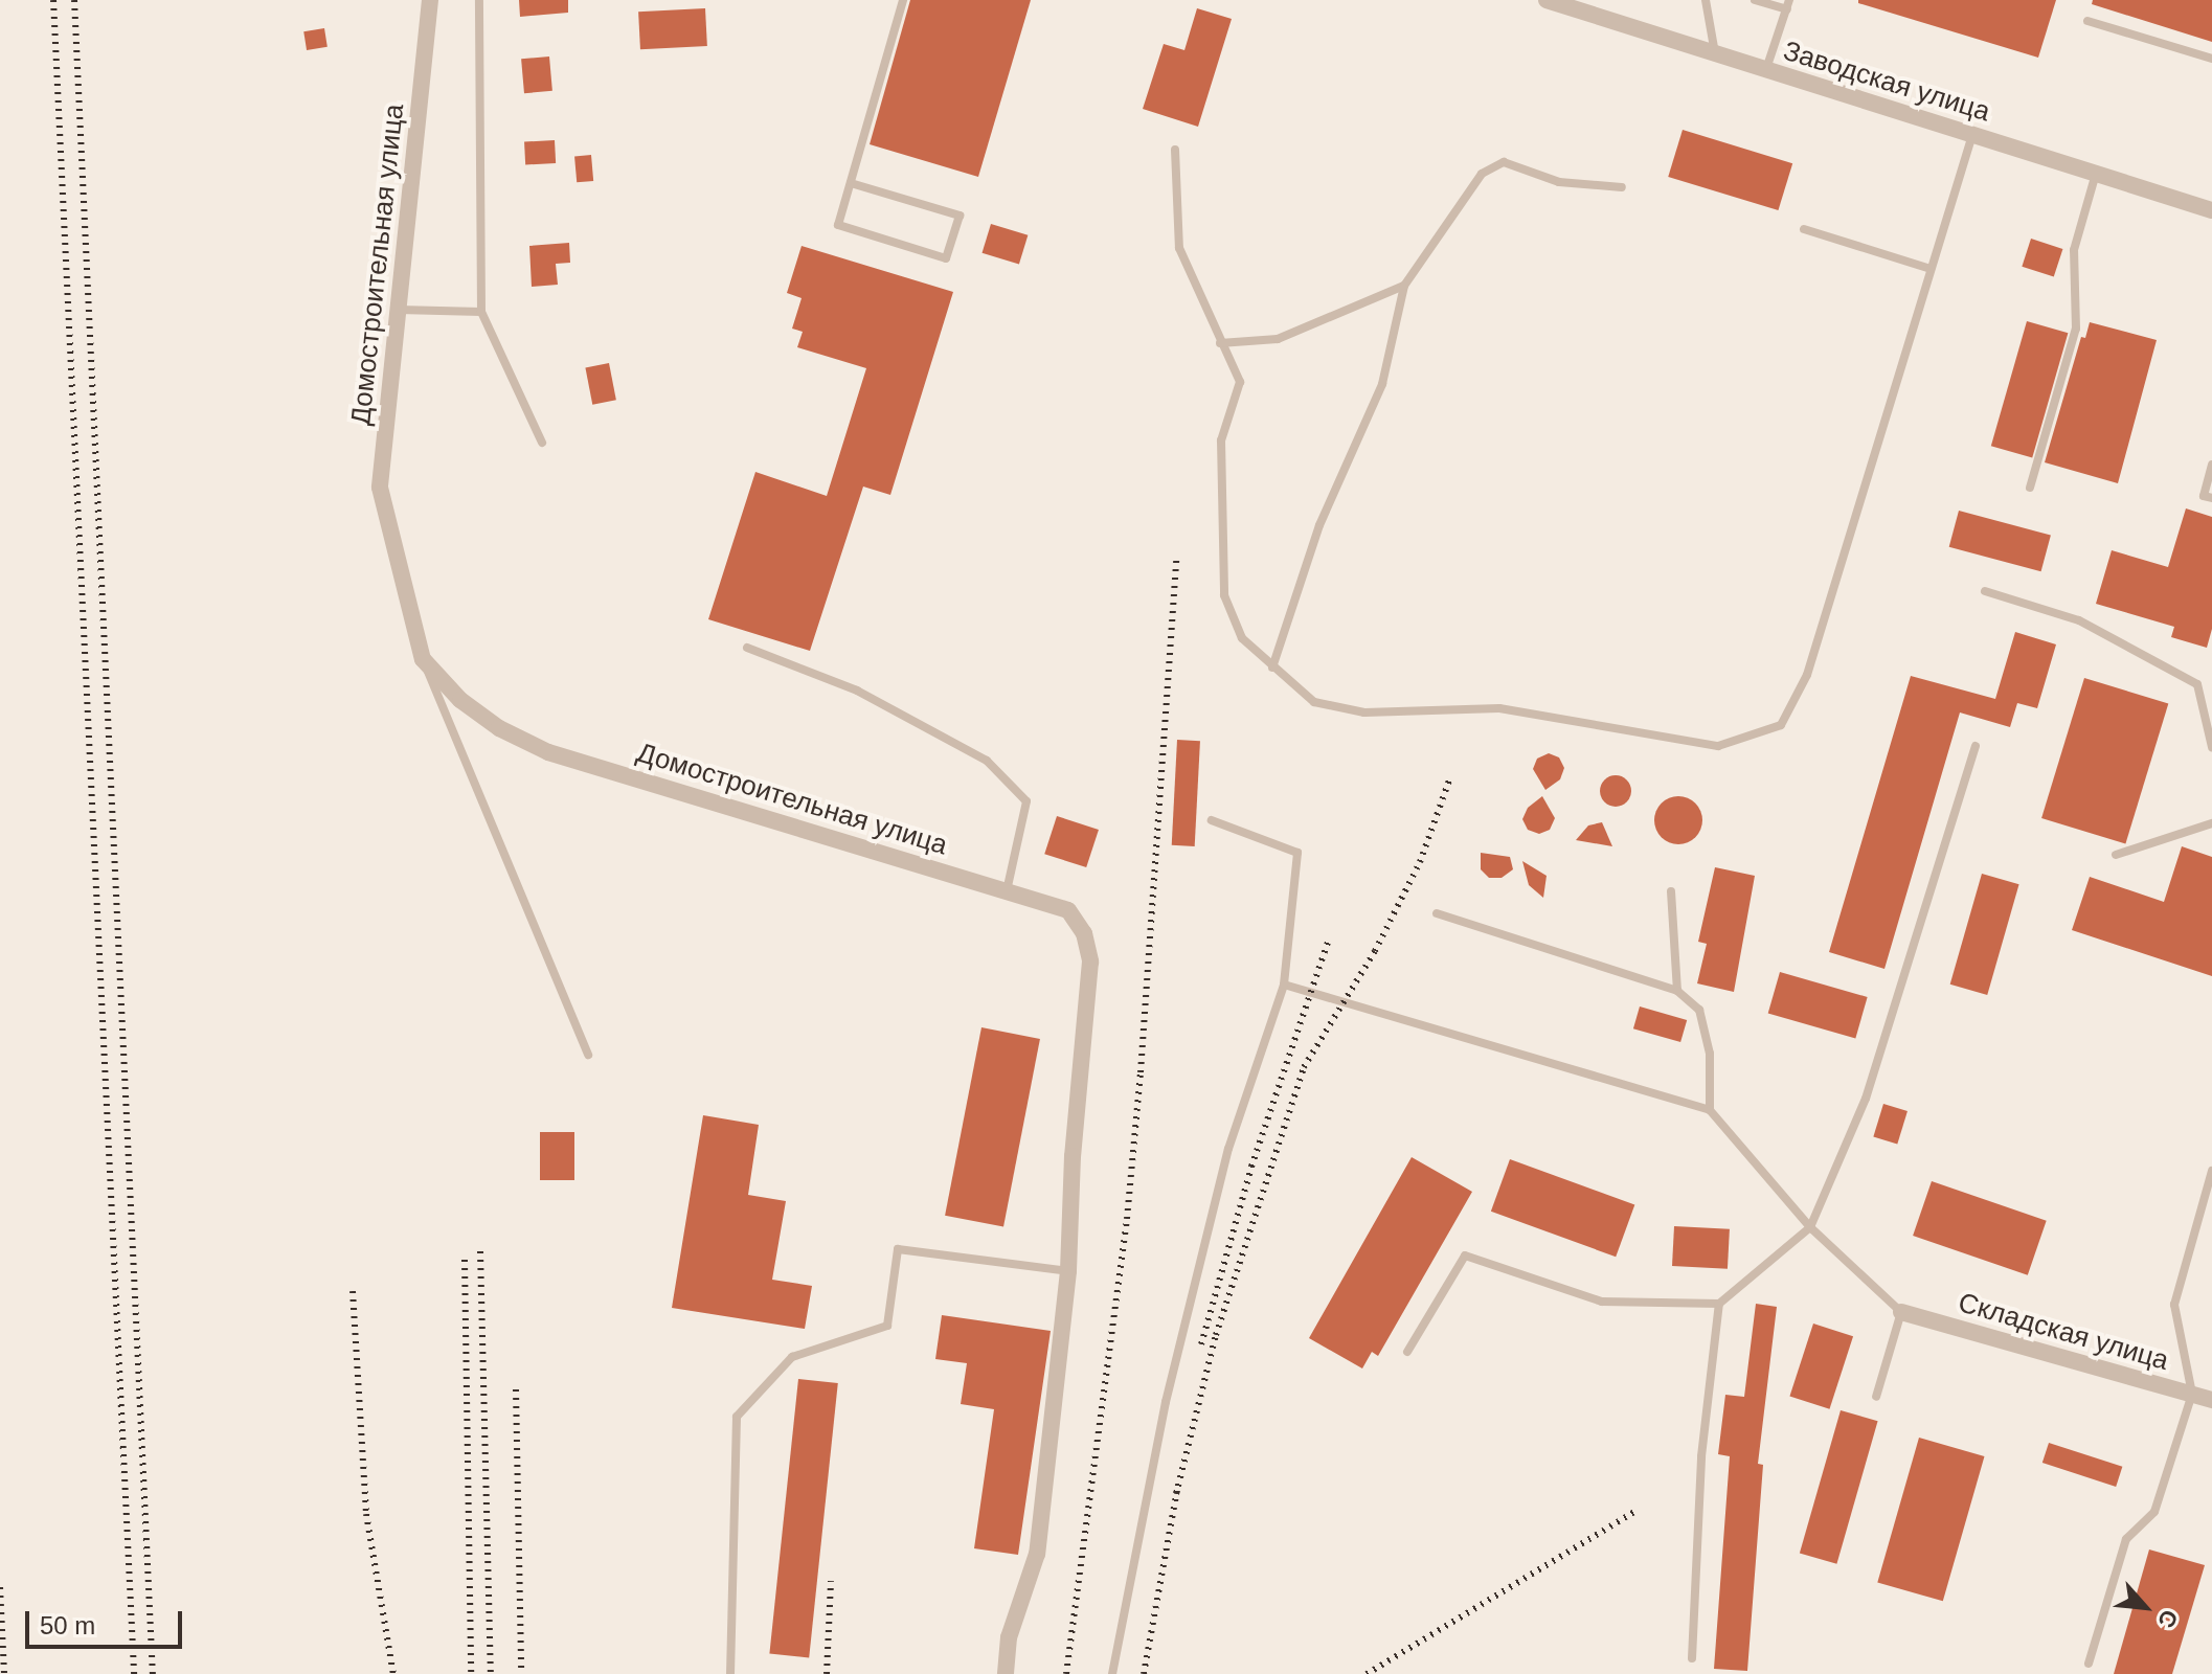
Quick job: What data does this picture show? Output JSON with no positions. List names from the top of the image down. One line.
{"streets":{"street":["Заводская улица","Домостроительная улица","Складская улица"]},"scale_bar":"50 m","north":"bottom right"}
